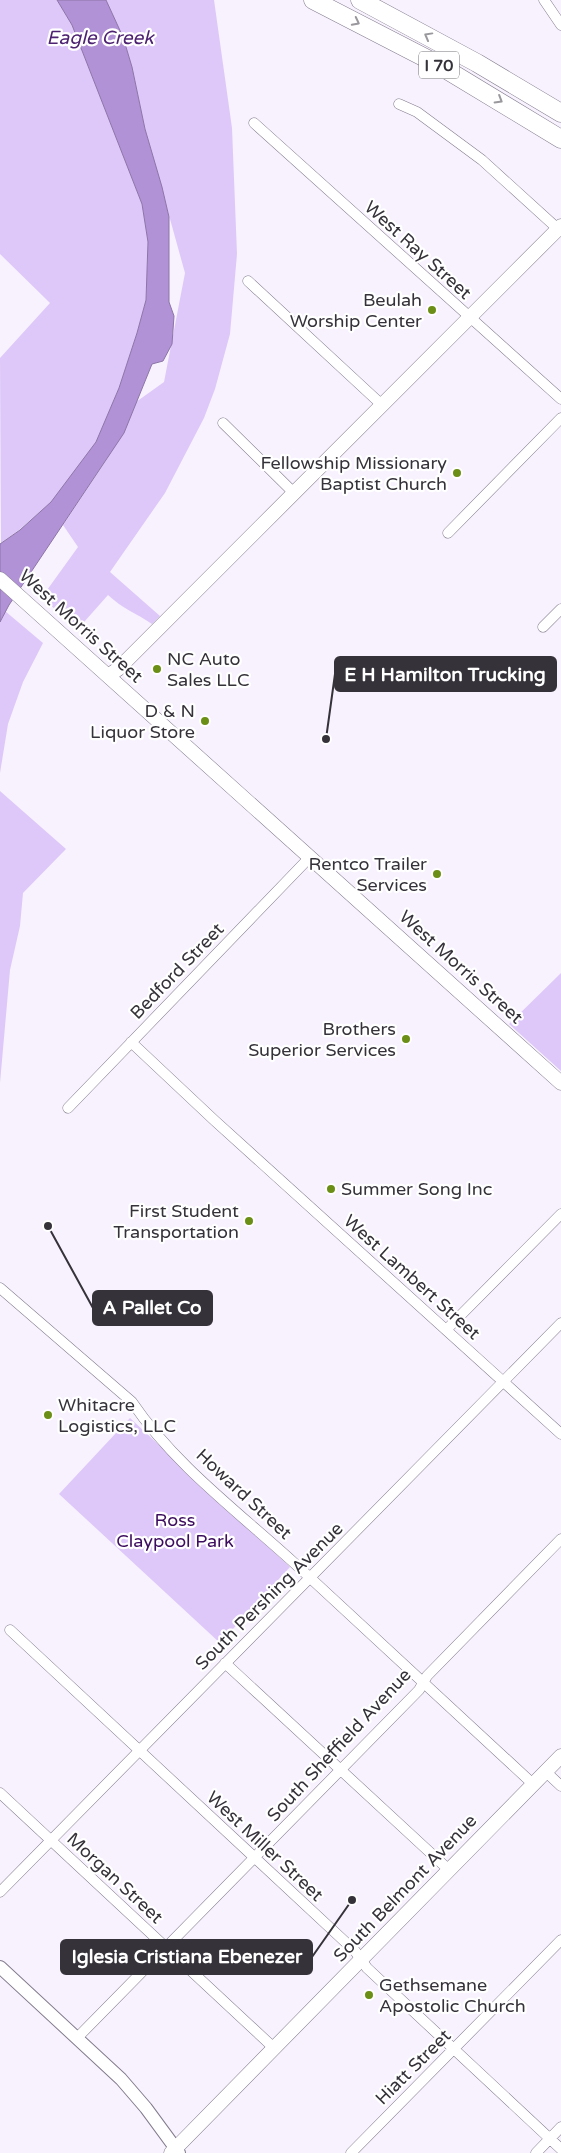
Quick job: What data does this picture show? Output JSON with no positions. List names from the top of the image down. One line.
{"streets":{"highway":["I 70"],"main road":["West Morris Street","South Belmont Avenue"],"street":["West Ray Street","Bedford Street","West Lambert Street","Howard Street","South Pershing Avenue","South Sheffield Avenue","West Miller Street","Morgan Street","Hiatt Street"]},"crossings":[["West Morris Street","Bedford Street"],["Bedford Street","West Lambert Street"],["West Lambert Street","South Pershing Avenue"],["Howard Street","South Pershing Avenue"],["Howard Street","South Sheffield Avenue"],["Howard Street","South Belmont Avenue"],["South Pershing Avenue","West Miller Street"],["South Pershing Avenue","Morgan Street"],["South Sheffield Avenue","West Miller Street"],["South Sheffield Avenue","Morgan Street"],["West Miller Street","South Belmont Avenue"],["West Miller Street","Hiatt Street"],["Morgan Street","South Belmont Avenue"]],"water":["Eagle Creek"],"parks":["Ross Claypool Park"],"places":["Beulah Worship Center","Fellowship Missionary Baptist Church","NC Auto Sales LLC","D & N Liquor Store","E H Hamilton Trucking","Rentco Trailer Services","Brothers Superior Services","Summer Song Inc","First Student Transportation","A Pallet Co","Whitacre Logistics, LLC","Iglesia Cristiana Ebenezer","Gethsemane Apostolic Church"]}
